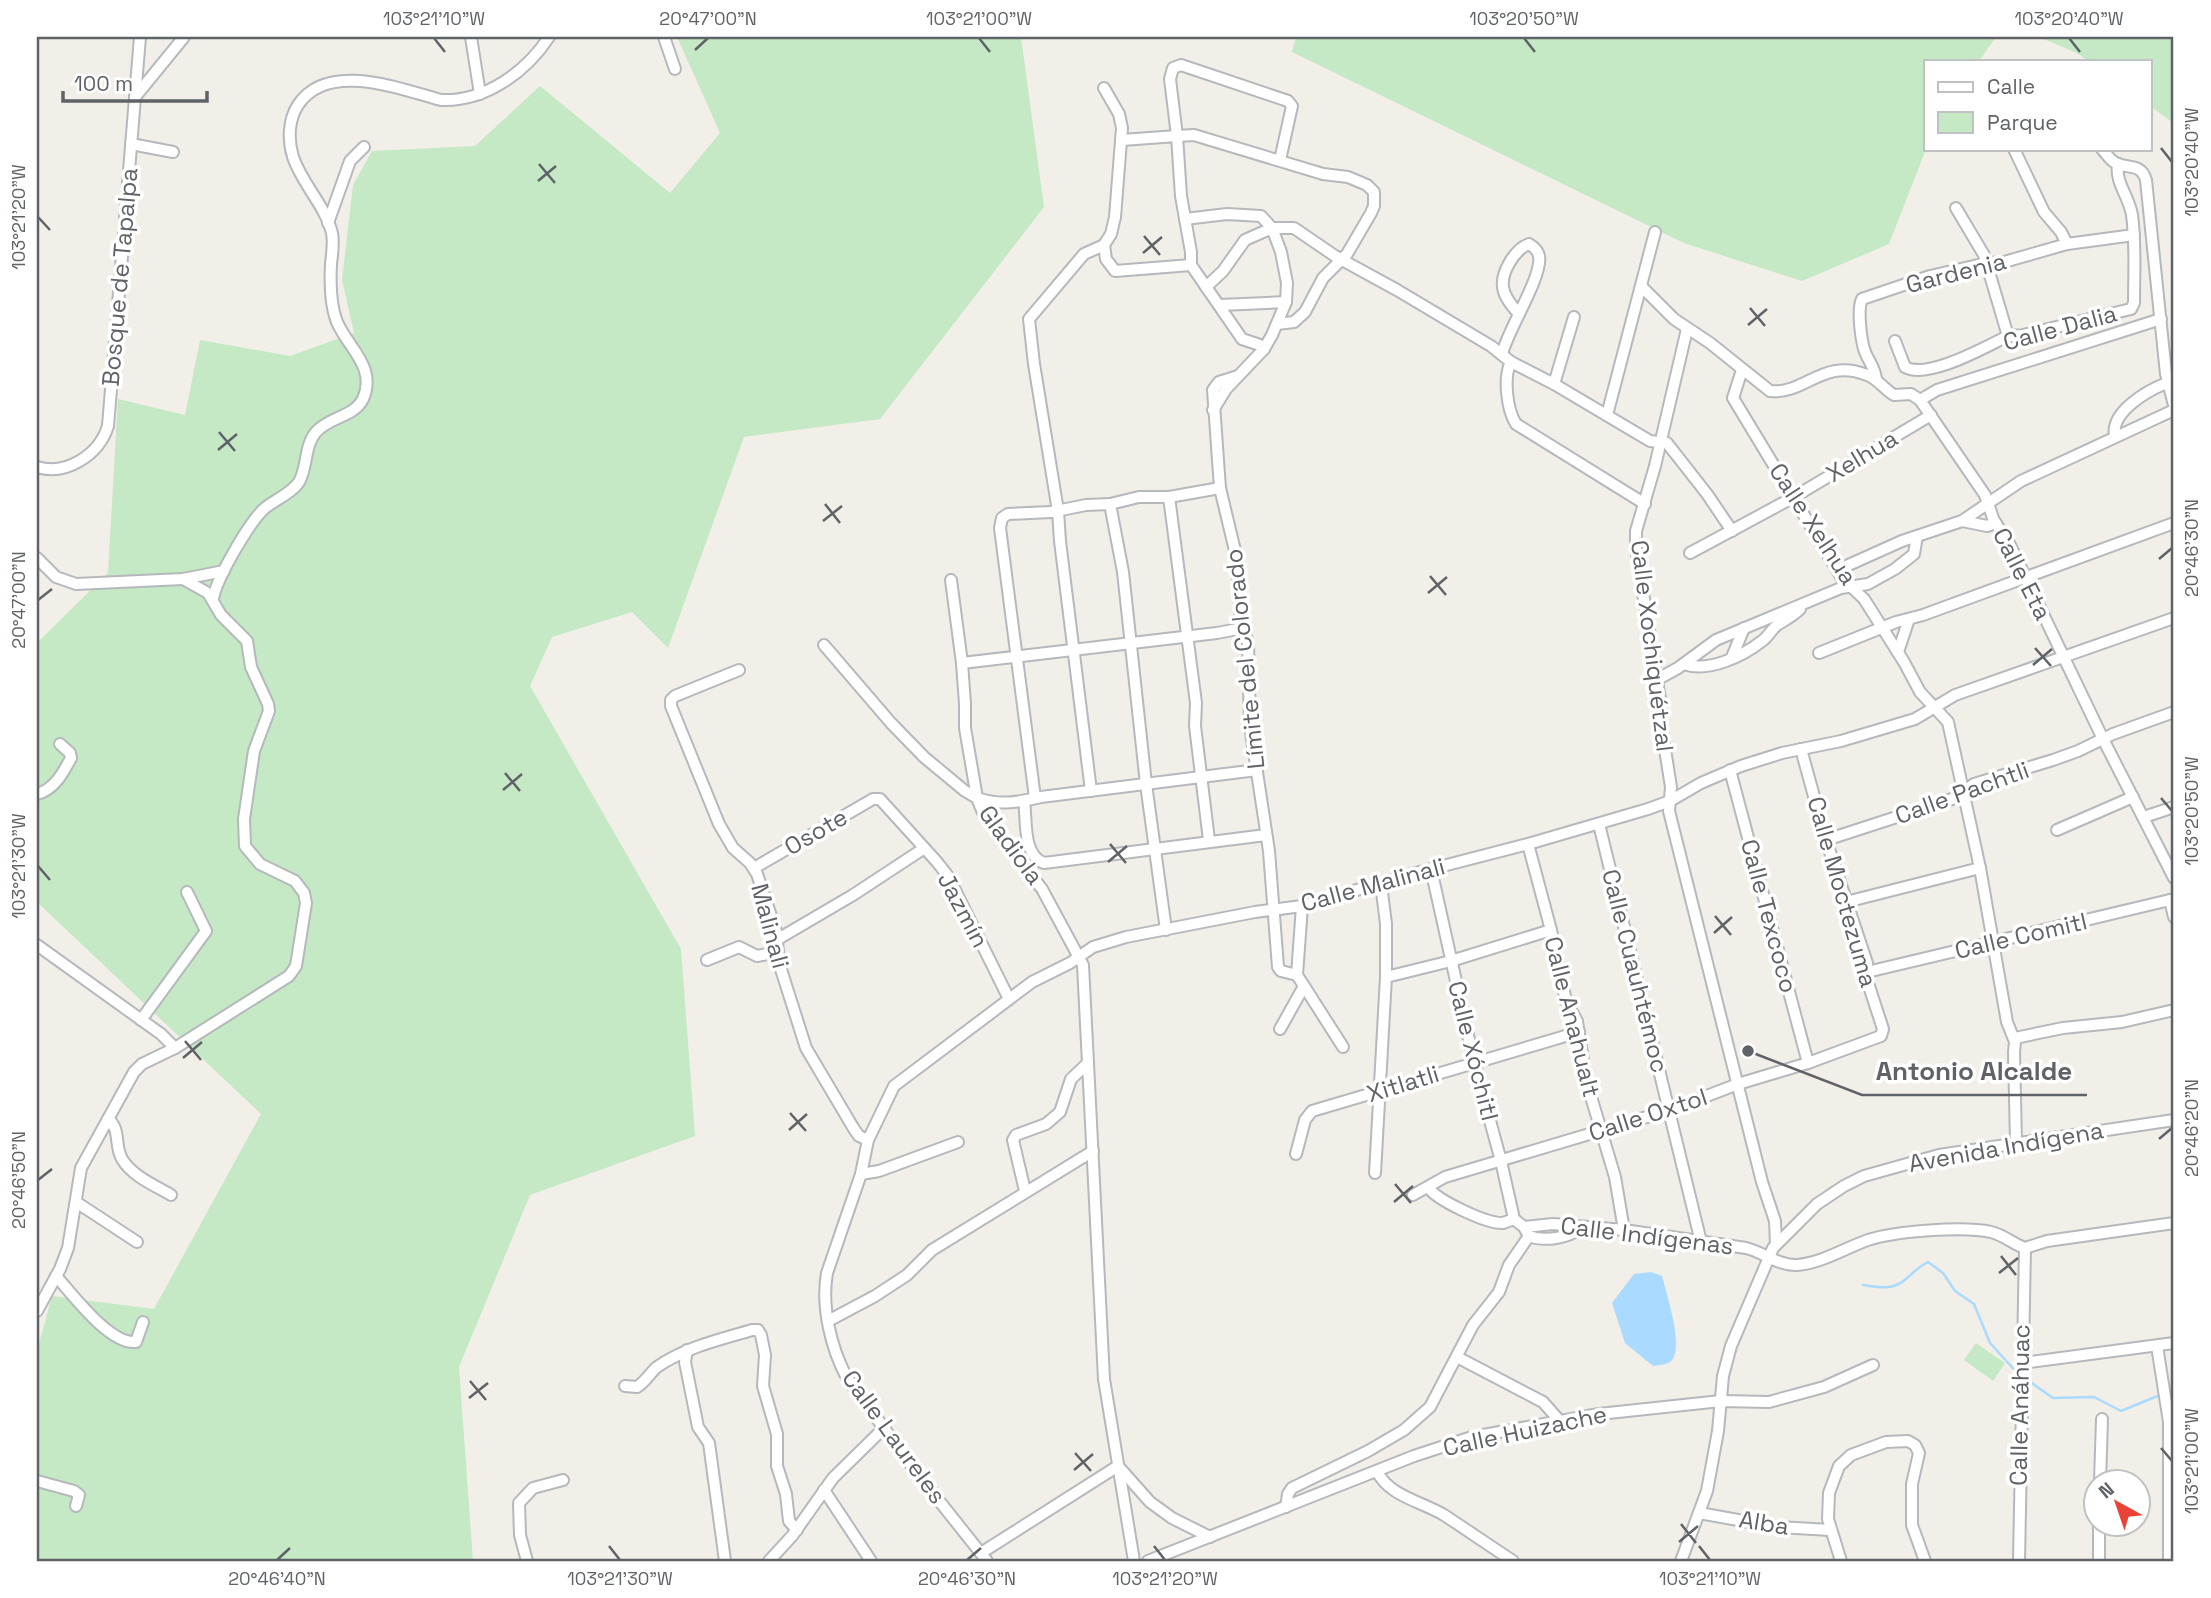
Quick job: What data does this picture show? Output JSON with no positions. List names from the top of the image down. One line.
{"streets":{"street":["Gardenia","Bosque de Tapalpa","Calle Dalia","Xelhua","Calle Xelhua","Calle Eta","Calle Xochiquétzal","Límite del Colorado","Calle Pachtli","Osote","Gladiola","Calle Malinali","Calle Moctezuma","Jazmín","Calle Texcoco","Malinali","Calle Comitl","Calle Cuauhtémoc","Calle Anahualt","Calle Xóchitl","Xitlatli","Calle Oxtol","Avenida Indígena","Calle Indígenas","Calle Anáhuac","Calle Huizache","Calle Laureles","Alba"]},"crossings":[["Gardenia","Calle Dalia"],["Xelhua","Calle Xelhua"],["Xelhua","Calle Eta"],["Calle Xelhua","Calle Malinali"],["Calle Eta","Calle Pachtli"],["Calle Eta","Calle Malinali"],["Calle Xochiquétzal","Calle Malinali"],["Calle Xochiquétzal","Calle Oxtol"],["Calle Xochiquétzal","Avenida Indígena"],["Límite del Colorado","Calle Malinali"],["Calle Pachtli","Calle Moctezuma"],["Osote","Jazmín"],["Osote","Malinali"],["Gladiola","Calle Malinali"],["Calle Malinali","Calle Moctezuma"],["Calle Malinali","Jazmín"],["Calle Malinali","Calle Texcoco"],["Calle Malinali","Malinali"],["Calle Malinali","Calle Cuauhtémoc"],["Calle Malinali","Calle Anahualt"],["Calle Malinali","Calle Xóchitl"],["Calle Malinali","Calle Laureles"],["Calle Moctezuma","Calle Comitl"],["Calle Moctezuma","Calle Oxtol"],["Calle Texcoco","Calle Oxtol"],["Malinali","Calle Laureles"],["Calle Cuauhtémoc","Calle Oxtol"],["Calle Cuauhtémoc","Calle Indígenas"],["Calle Anahualt","Xitlatli"],["Calle Anahualt","Calle Oxtol"],["Calle Anahualt","Calle Indígenas"],["Calle Xóchitl","Xitlatli"],["Calle Xóchitl","Calle Oxtol"],["Avenida Indígena","Calle Indígenas"],["Avenida Indígena","Calle Huizache"],["Avenida Indígena","Alba"]],"places":["Antonio Alcalde"],"legend":["Calle","Parque"],"scale_bar":"100 m","north":"top left","coordinates":["103°21'10\"W","20°47'00\"N","103°21'00\"W","103°20'50\"W","103°20'40\"W","103°21'20\"W","20°46'30\"N","103°21'30\"W","20°46'20\"N","20°46'50\"N","20°46'40\"N"]}
